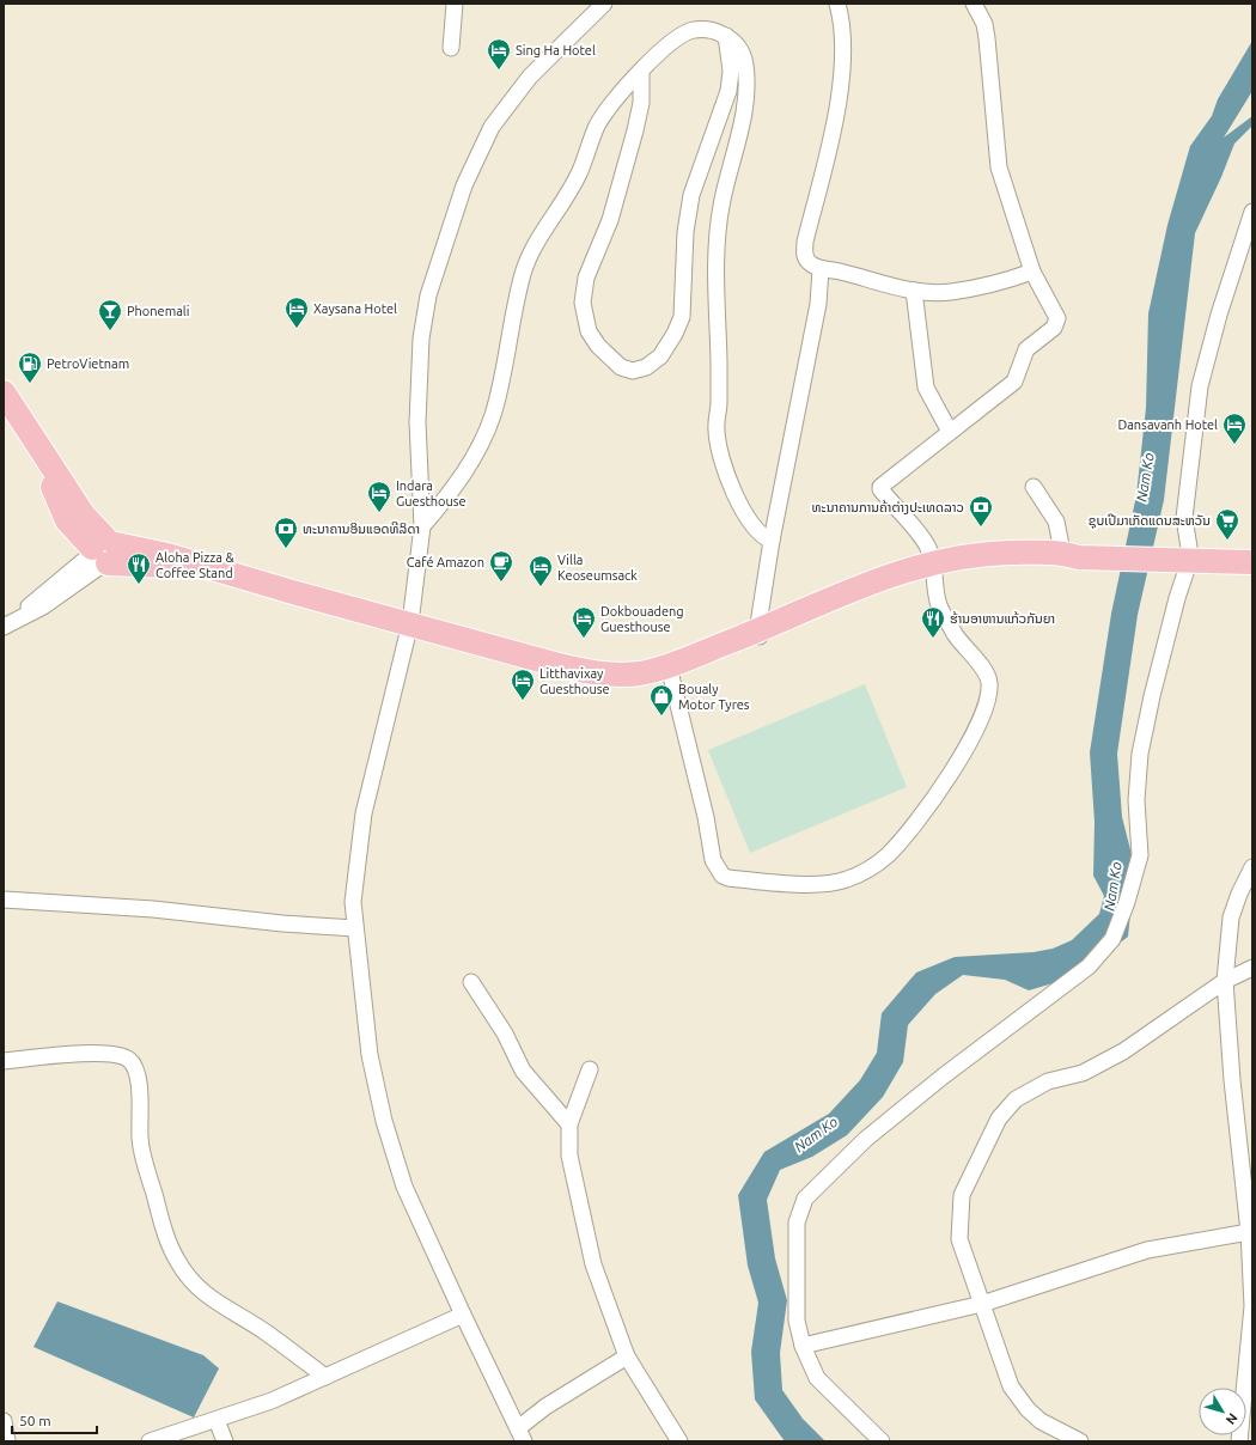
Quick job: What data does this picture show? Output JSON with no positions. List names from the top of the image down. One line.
{"water":["Nam Ko"],"places":{"hotel":["Sing Ha Hotel","Xaysana Hotel","Dansavanh Hotel","Indara Guesthouse","Villa Keoseumsack","Dokbouadeng Guesthouse","Litthavixay Guesthouse"],"bar":["Phonemali"],"fuel station":["PetroVietnam"],"bank":["ທະນາຄານການຄ້າຕ່າງປະເທດລາວ","ທະນາຄານອິນແອດທີລິດາ"],"supermarket":["ຊຸບເປີມາເກັດແດນສະຫວັນ"],"cafe":["Café Amazon"],"restaurant":["Aloha Pizza & Coffee Stand","ຮ້ານອາຫານແກ້ວກັນຍາ"],"shop":["Boualy Motor Tyres"]},"scale_bar":"50 m","north":"bottom right"}
